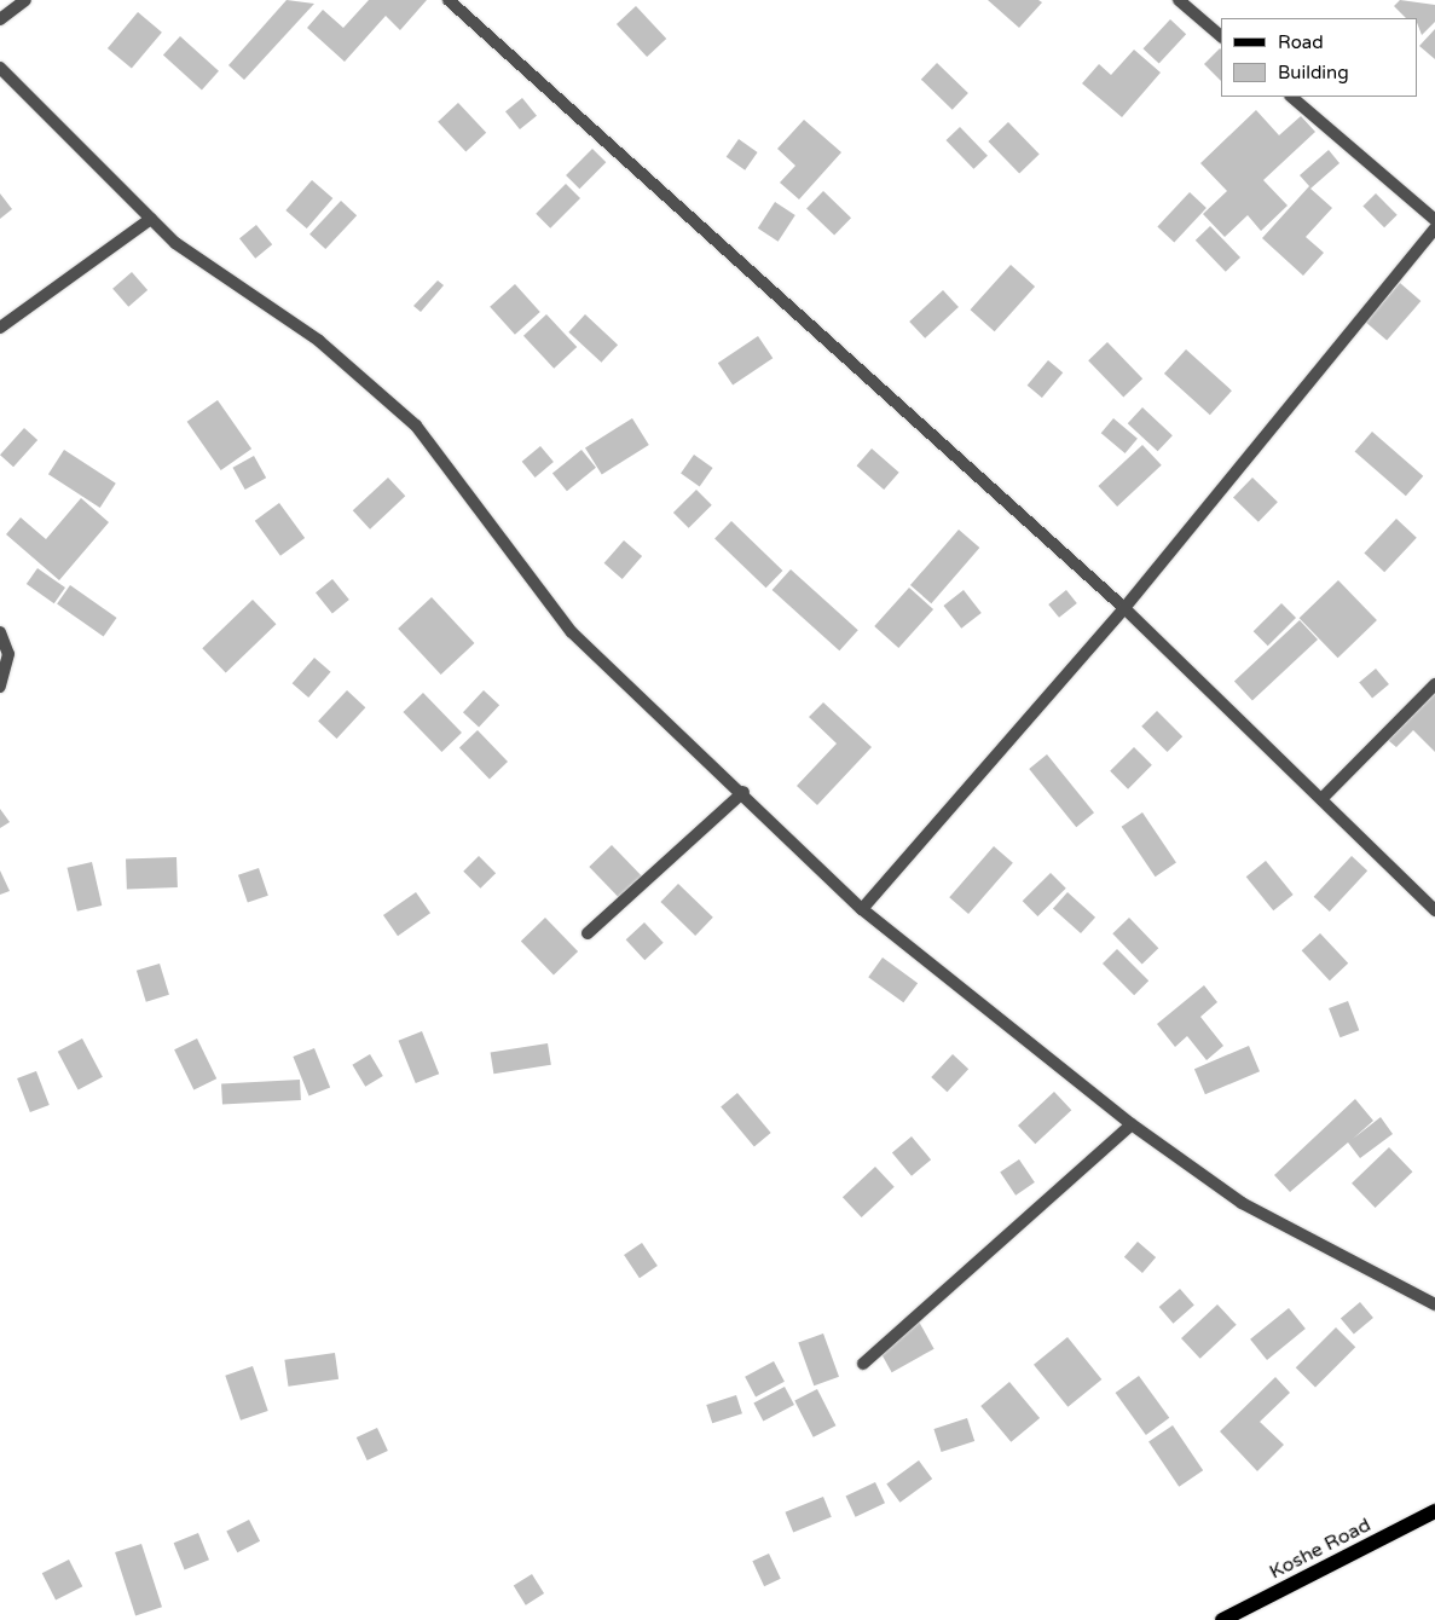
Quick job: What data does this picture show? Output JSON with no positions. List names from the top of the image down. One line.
{"streets":{"main road":["Koshe Road"]},"legend":["Road","Building"]}
